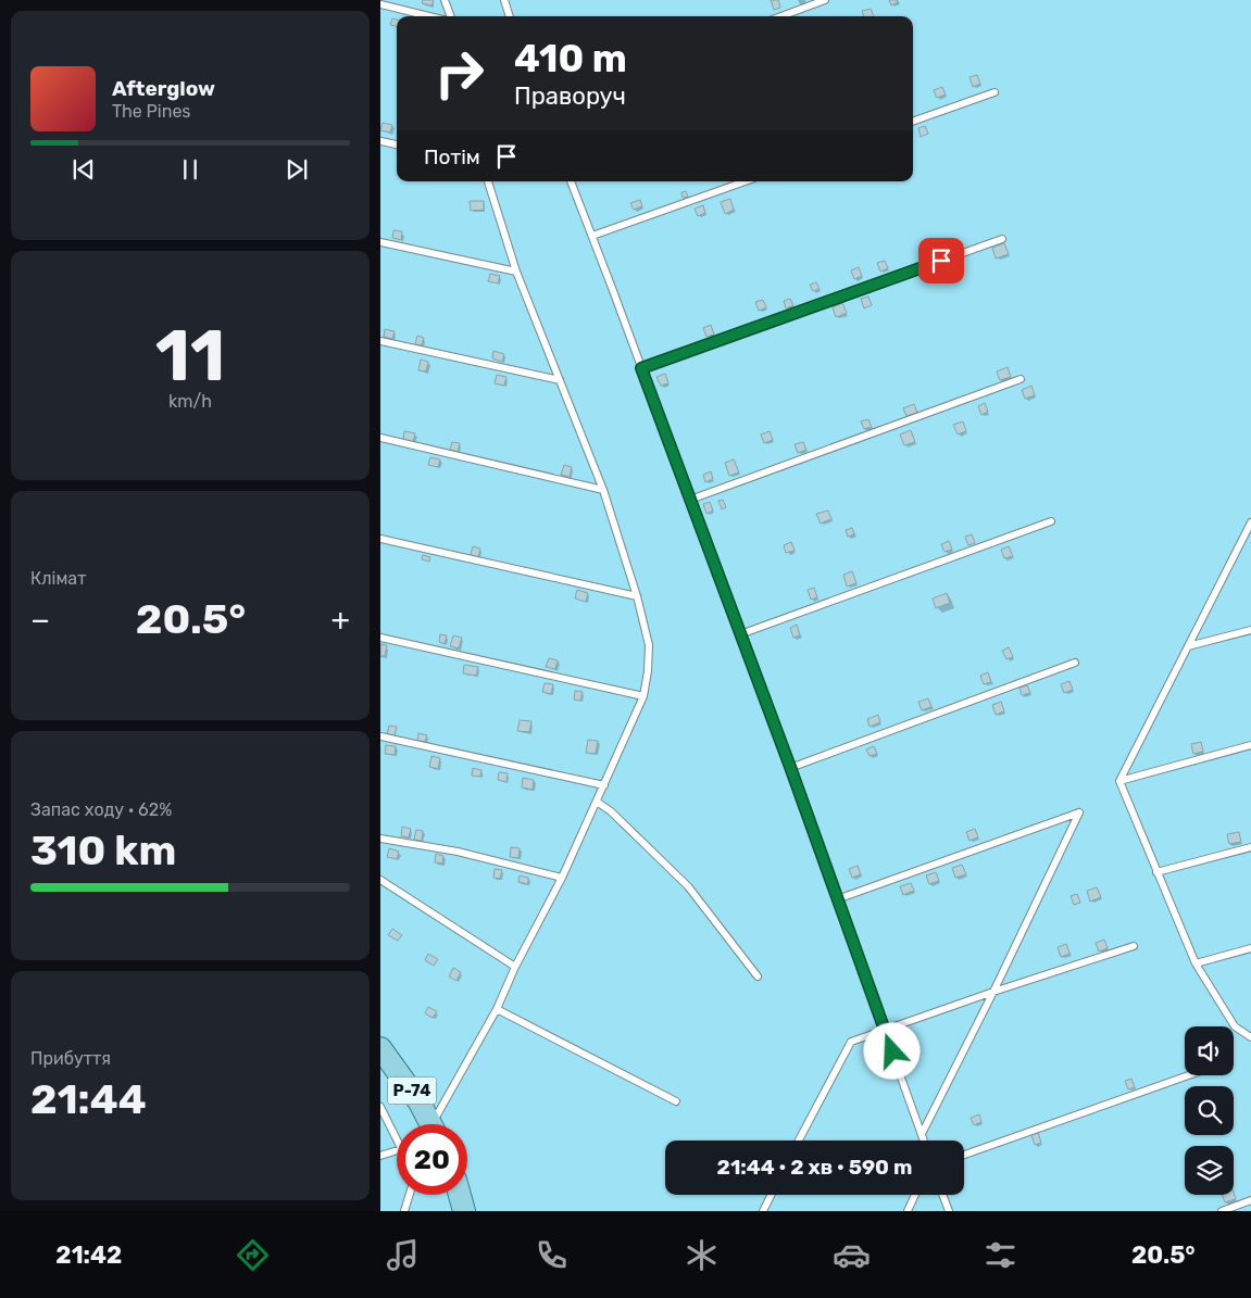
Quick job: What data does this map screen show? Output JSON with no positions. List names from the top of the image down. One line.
{"streets":{"main road":["Р-74"]},"page":{"turn":["410 m","Праворуч"],"song":["Afterglow","The Pines"],"then":"Потім","tile":[["11","km/h"],"Клімат",["Запас ходу · 62%","310 km"],["Прибуття","21:44"]],"heat":["−","20.5°","+"],"limit":"20","trip":"21:44 · 2 хв · 590 m","tabs":["21:42","20.5°"]}}
